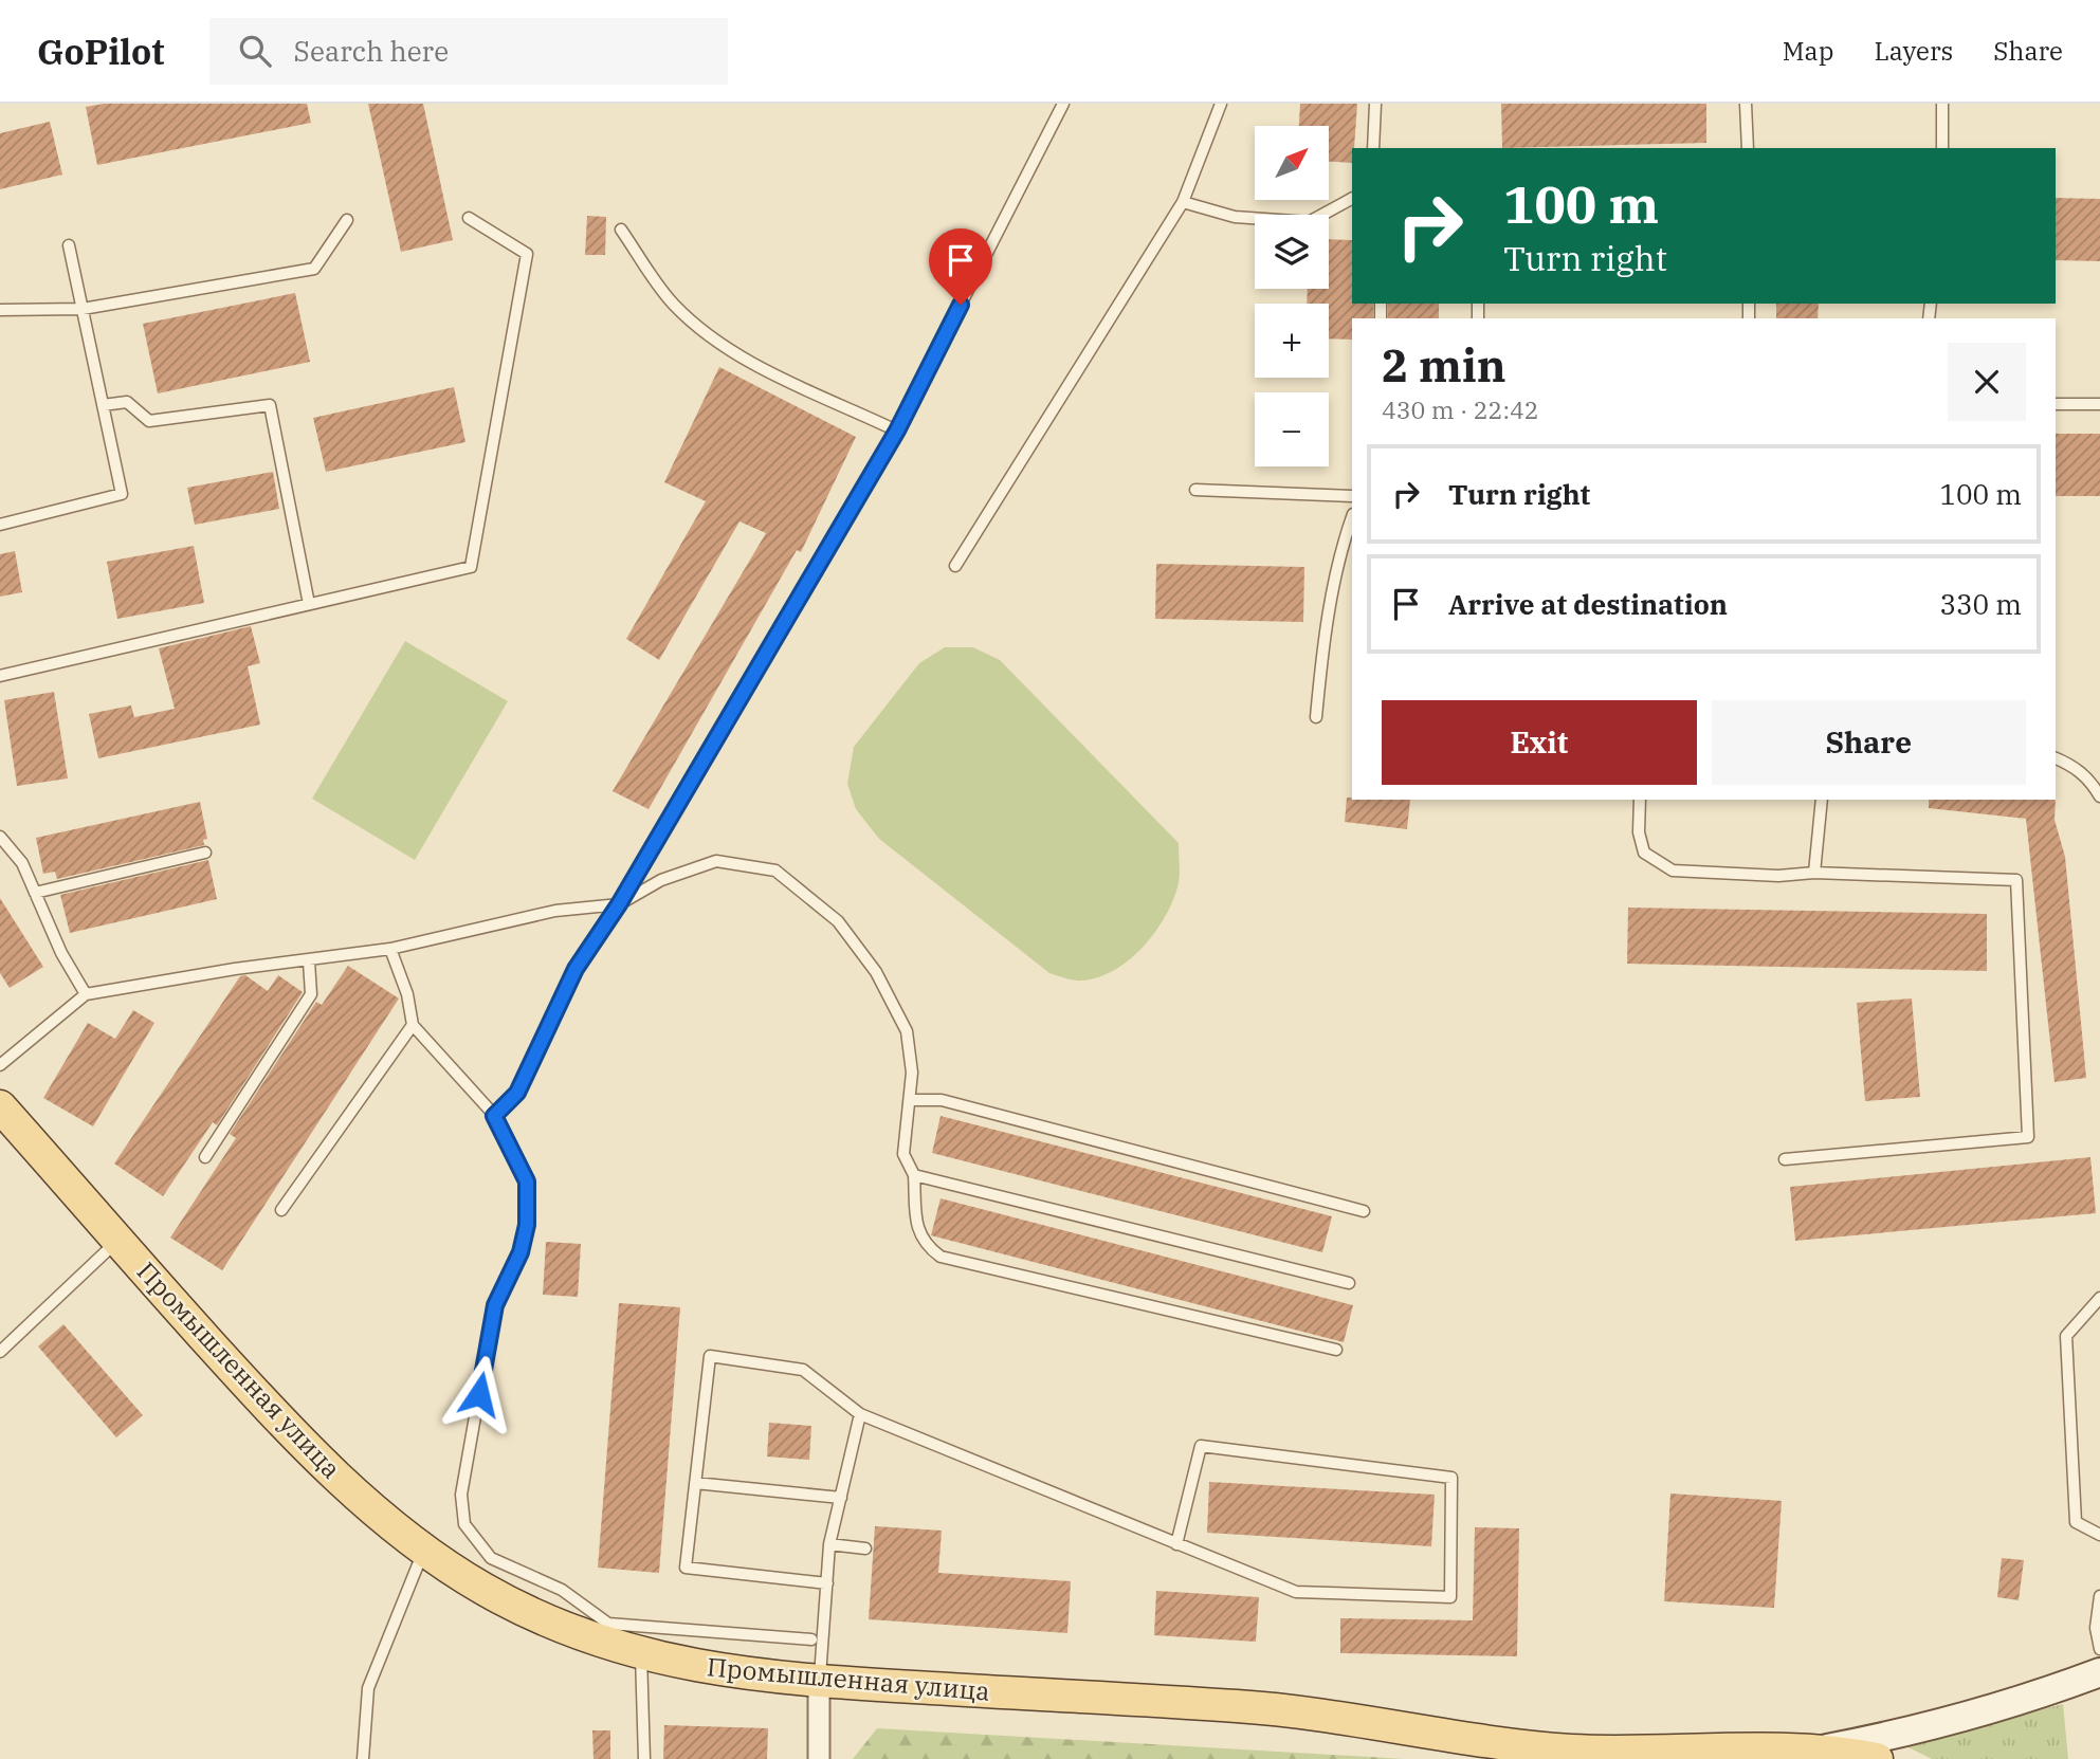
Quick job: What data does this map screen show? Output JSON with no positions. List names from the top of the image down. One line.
{"streets":{"main road":["Промышленная улица"]},"north":"top right","page":{"header":"GoPilot","search":"Search here","nav":["Map","Layers","Share"],"map_buttons":["+","−"],"turn":["100 m","Turn right"],"heading":["2 min","430 m · 22:42"],"list":[{"name":"Turn right","value":"100 m"},{"name":"Arrive at destination","value":"330 m"}],"buttons":["Exit","Share"]}}
